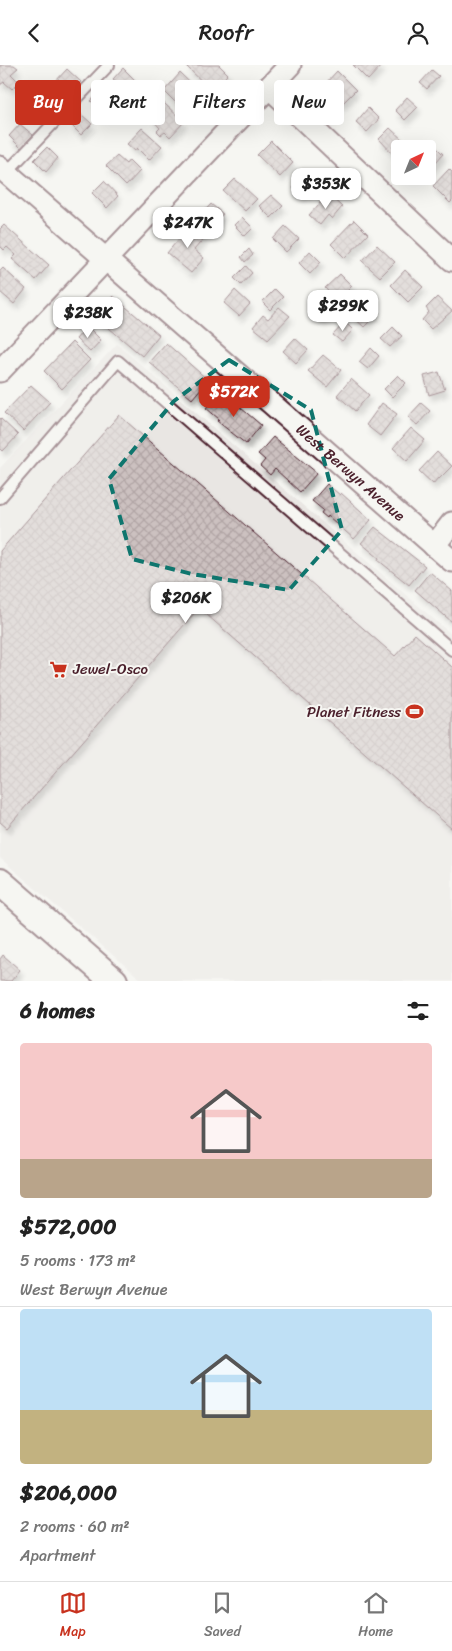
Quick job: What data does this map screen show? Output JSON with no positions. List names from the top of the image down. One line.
{"streets":{"street":["West Berwyn Avenue"]},"places":{"supermarket":["Jewel-Osco"],"sports":["Planet Fitness"]},"north":"top right","page":{"header":"Roofr","chip":["Buy","Rent","Filters","New"],"price":["$353K","$247K","$299K","$238K","$572K","$206K"],"heading":"6 homes","list":[{"name":"$572,000","note":"5 rooms · 173 m² · West Berwyn Avenue"},{"name":"$206,000","note":"2 rooms · 60 m² · Apartment"}],"tabs":["Map","Saved","Home"]}}
